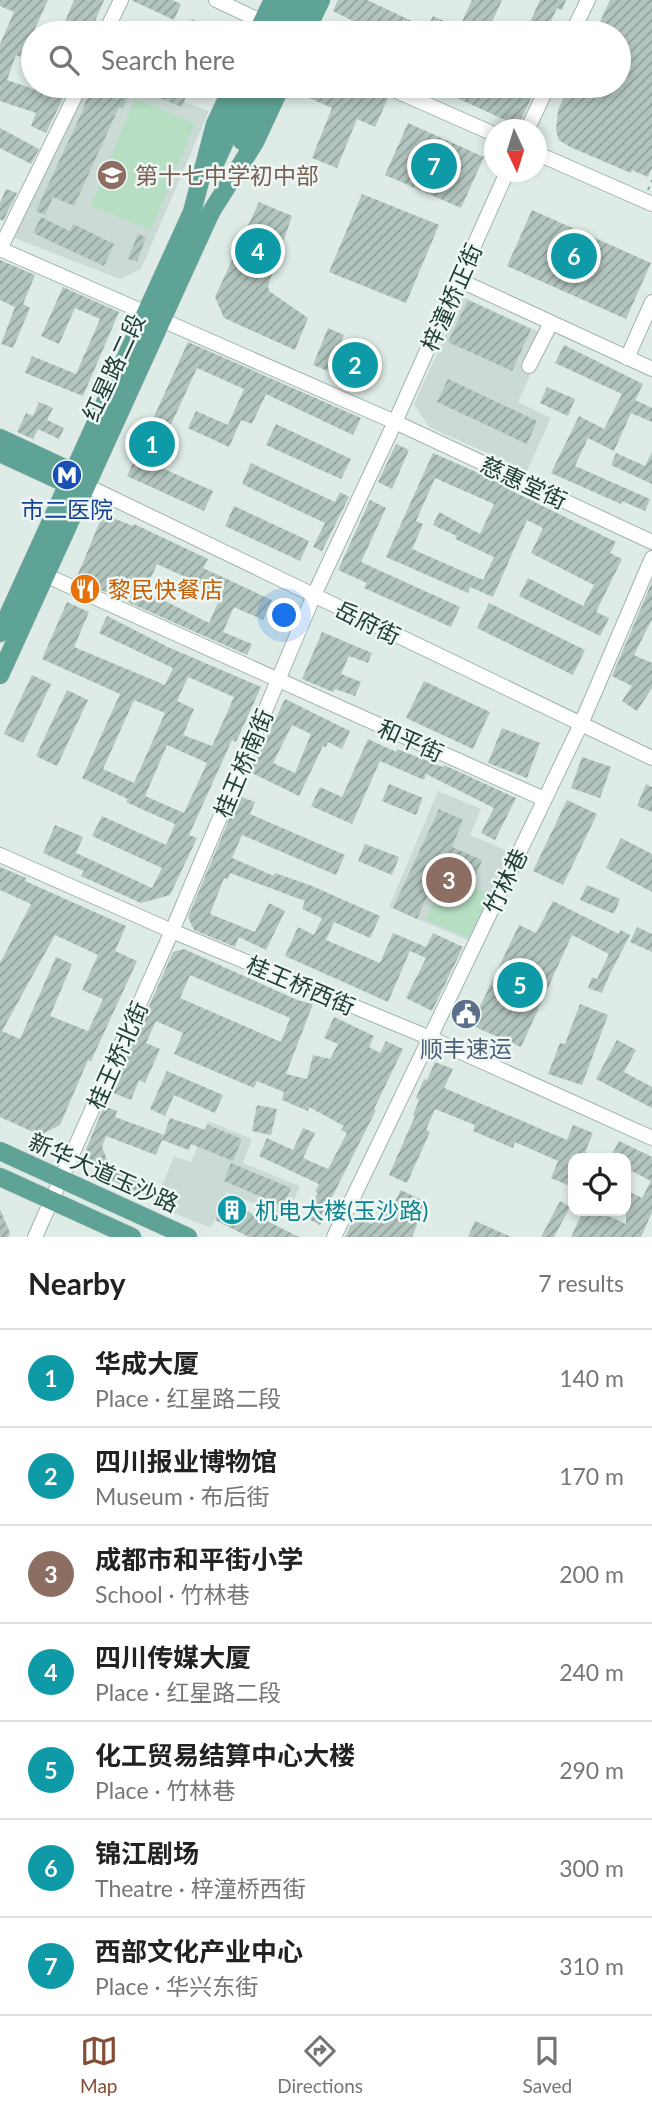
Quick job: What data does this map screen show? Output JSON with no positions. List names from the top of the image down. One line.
{"streets":{"main road":["红星路二段","新华大道玉沙路"],"street":["梓潼桥正街","慈惠堂街","岳府街","和平街","桂王桥南街","竹林巷","桂王桥西街","桂王桥北街"]},"crossings":[["梓潼桥正街","慈惠堂街"],["梓潼桥正街","岳府街"],["梓潼桥正街","桂王桥南街"],["红星路二段","慈惠堂街"],["红星路二段","岳府街"],["红星路二段","和平街"],["岳府街","桂王桥南街"],["岳府街","竹林巷"],["和平街","桂王桥南街"],["和平街","竹林巷"],["桂王桥南街","桂王桥西街"],["桂王桥南街","桂王桥北街"],["竹林巷","桂王桥西街"],["桂王桥西街","桂王桥北街"],["桂王桥北街","新华大道玉沙路"]],"places":{"school or university":["第十七中学初中部"],"metro station":["市二医院"],"restaurant":["黎民快餐店"],"public building":["顺丰速运"],"building":["机电大楼(玉沙路)"]},"north":"bottom","page":{"search":"Search here","pins":["7","4","6","2","1","3","5"],"heading":["Nearby","7 results"],"list":[{"mark":"1","name":"华成大厦","note":"Place · 红星路二段","value":"140 m"},{"mark":"2","name":"四川报业博物馆","note":"Museum · 布后街","value":"170 m"},{"mark":"3","name":"成都市和平街小学","note":"School · 竹林巷","value":"200 m"},{"mark":"4","name":"四川传媒大厦","note":"Place · 红星路二段","value":"240 m"},{"mark":"5","name":"化工贸易结算中心大楼","note":"Place · 竹林巷","value":"290 m"},{"mark":"6","name":"锦江剧场","note":"Theatre · 梓潼桥西街","value":"300 m"},{"mark":"7","name":"西部文化产业中心","note":"Place · 华兴东街","value":"310 m"}],"nav":["Map","Directions","Saved"]}}
